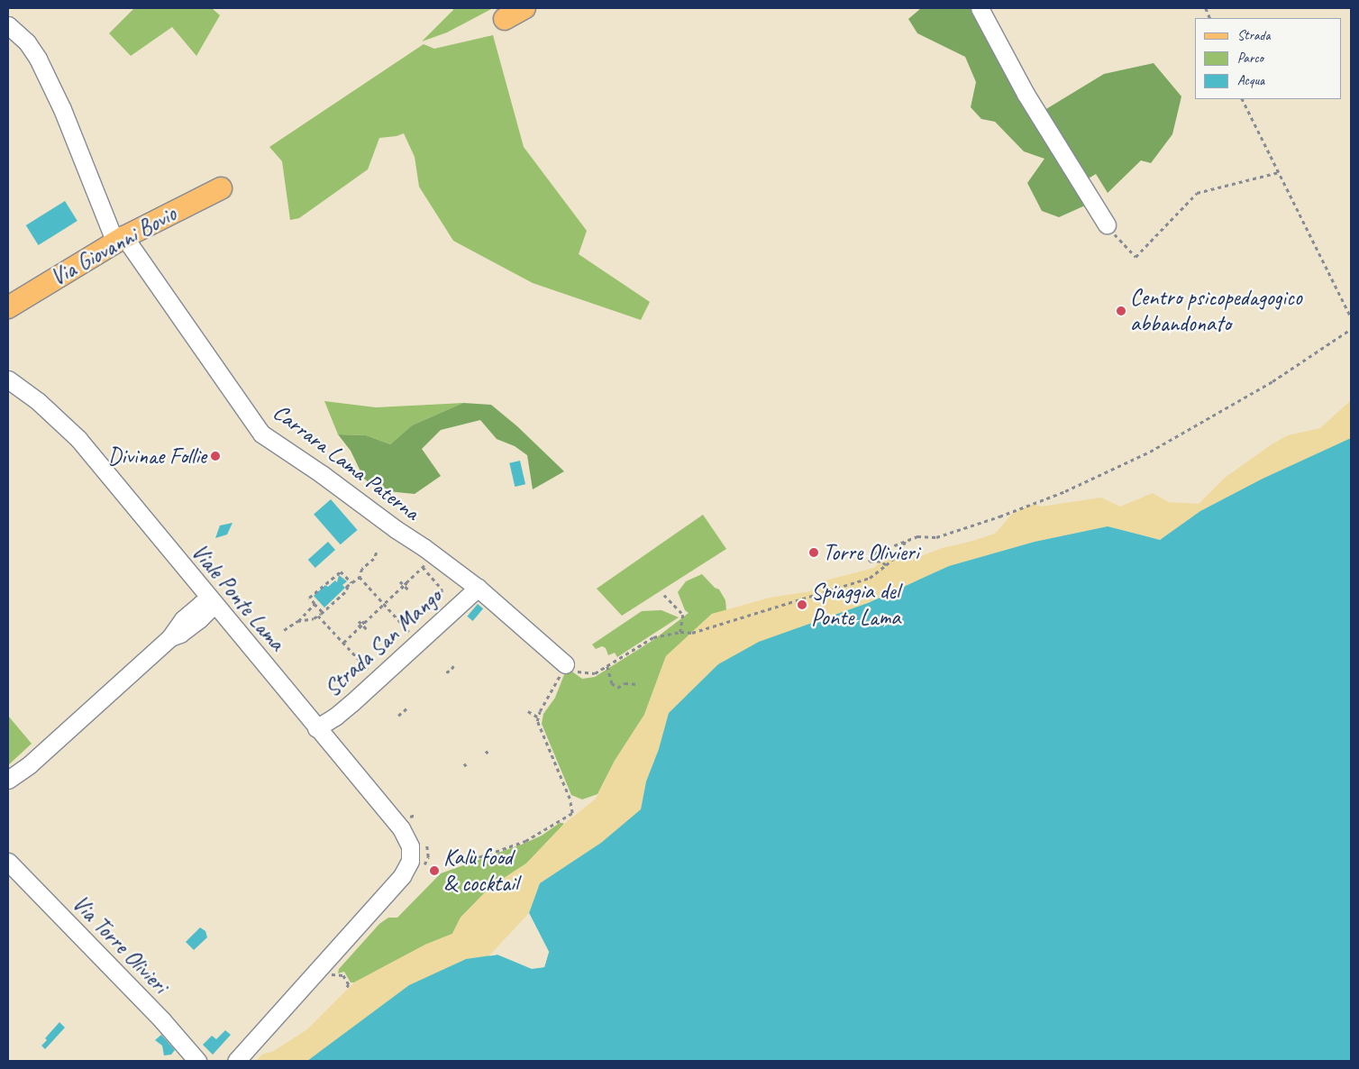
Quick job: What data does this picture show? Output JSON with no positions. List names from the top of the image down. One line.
{"streets":{"main road":["Via Giovanni Bovio"],"street":["Carrara Lama Paterna","Viale Ponte Lama","Strada San Mango","Via Torre Olivieri"]},"crossings":[["Via Giovanni Bovio","Carrara Lama Paterna"],["Carrara Lama Paterna","Strada San Mango"],["Viale Ponte Lama","Strada San Mango"]],"places":["Centro psicopedagogico abbandonato","Divinae Follie","Torre Olivieri","Spiaggia del Ponte Lama","Kalù food & cocktail"],"legend":["Strada","Parco","Acqua"]}
